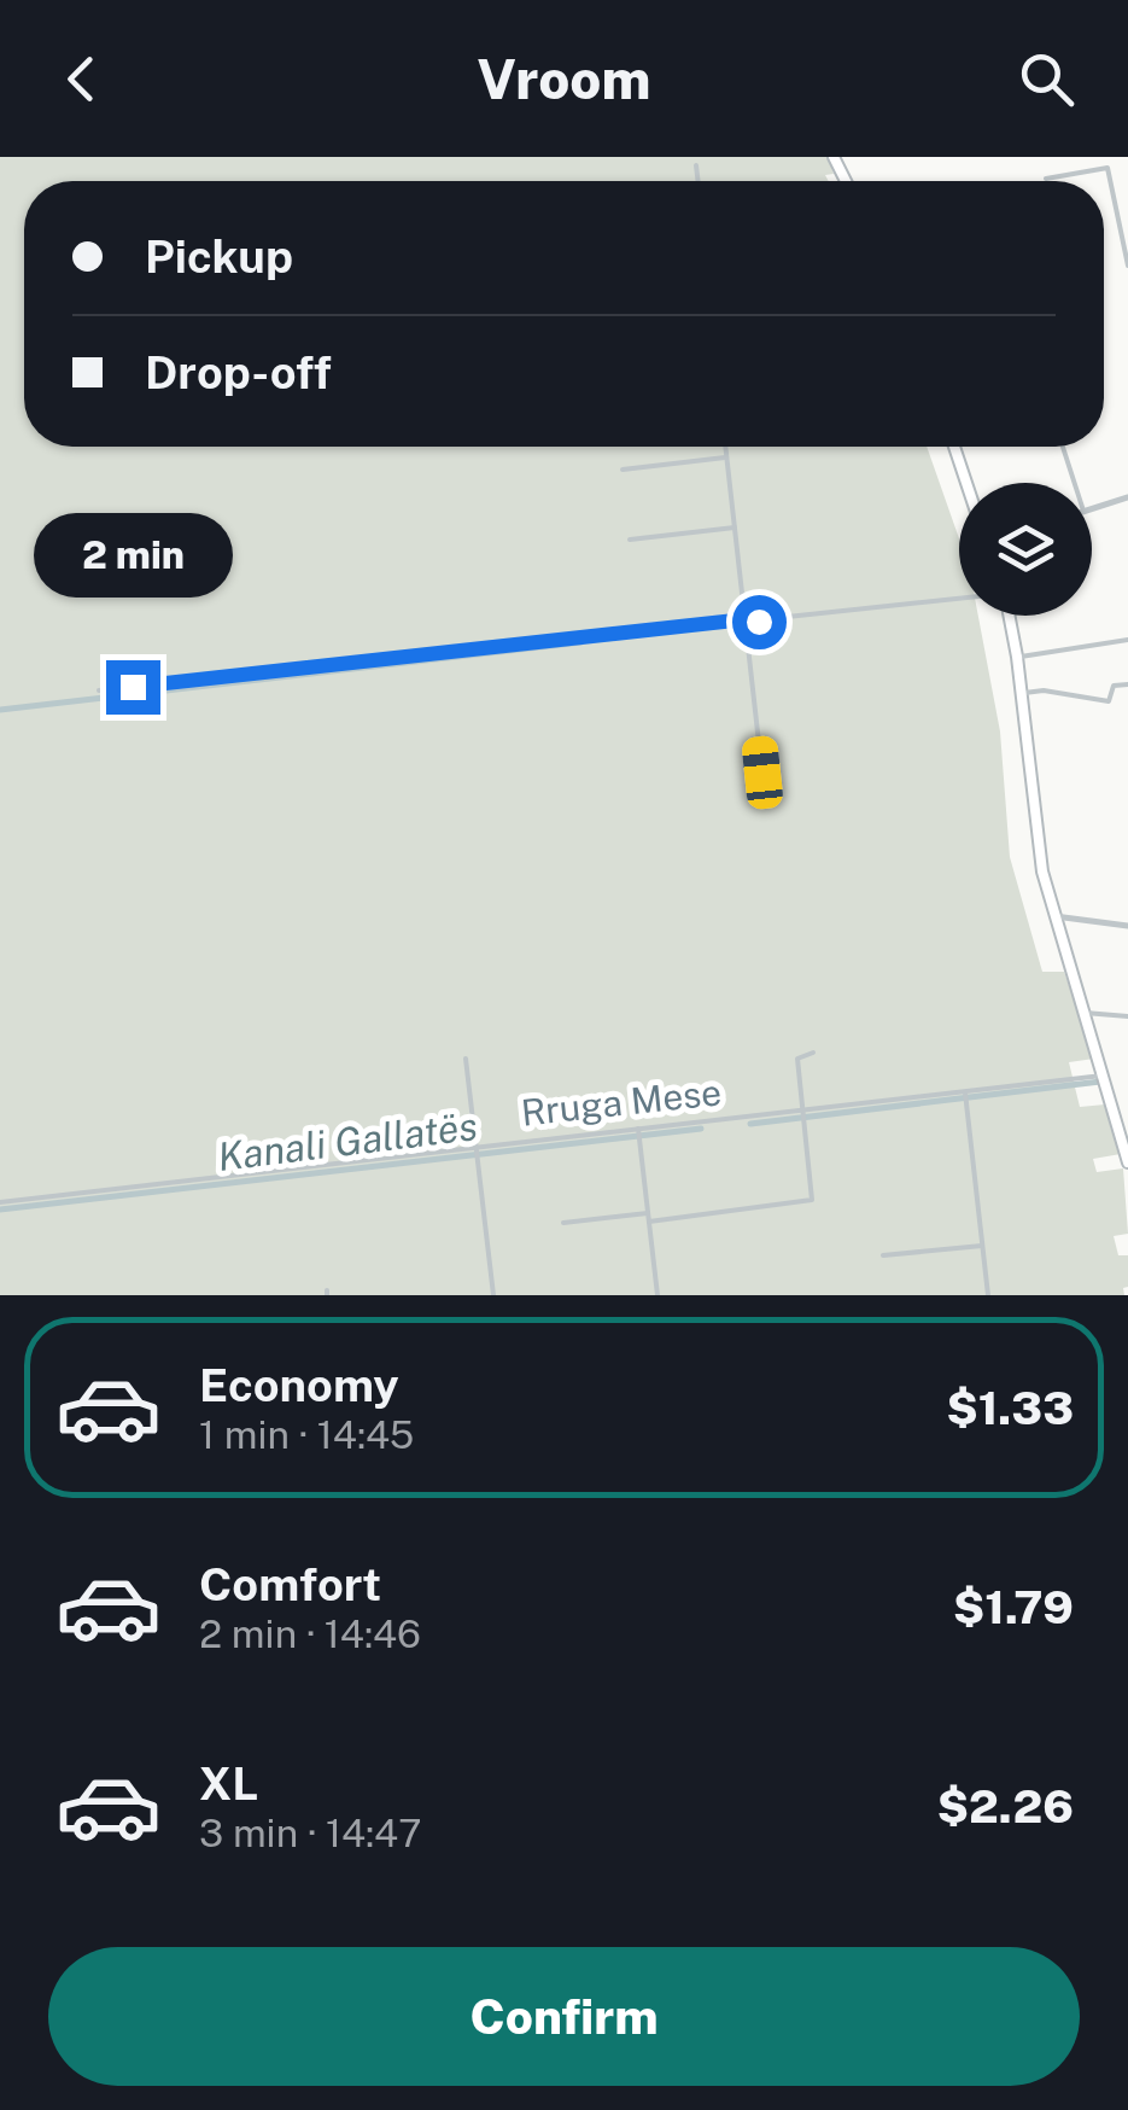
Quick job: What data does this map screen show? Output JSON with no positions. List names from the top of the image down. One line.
{"streets":{"street":["Rruga Mese"]},"water":["Kanali Gallatës"],"page":{"header":"Vroom","banner":["Pickup","Drop-off"],"bubble":"2 min","list":[{"name":"Economy","note":"1 min · 14:45","value":"$1.33"},{"name":"Comfort","note":"2 min · 14:46","value":"$1.79"},{"name":"XL","note":"3 min · 14:47","value":"$2.26"}],"buttons":"Confirm"}}
